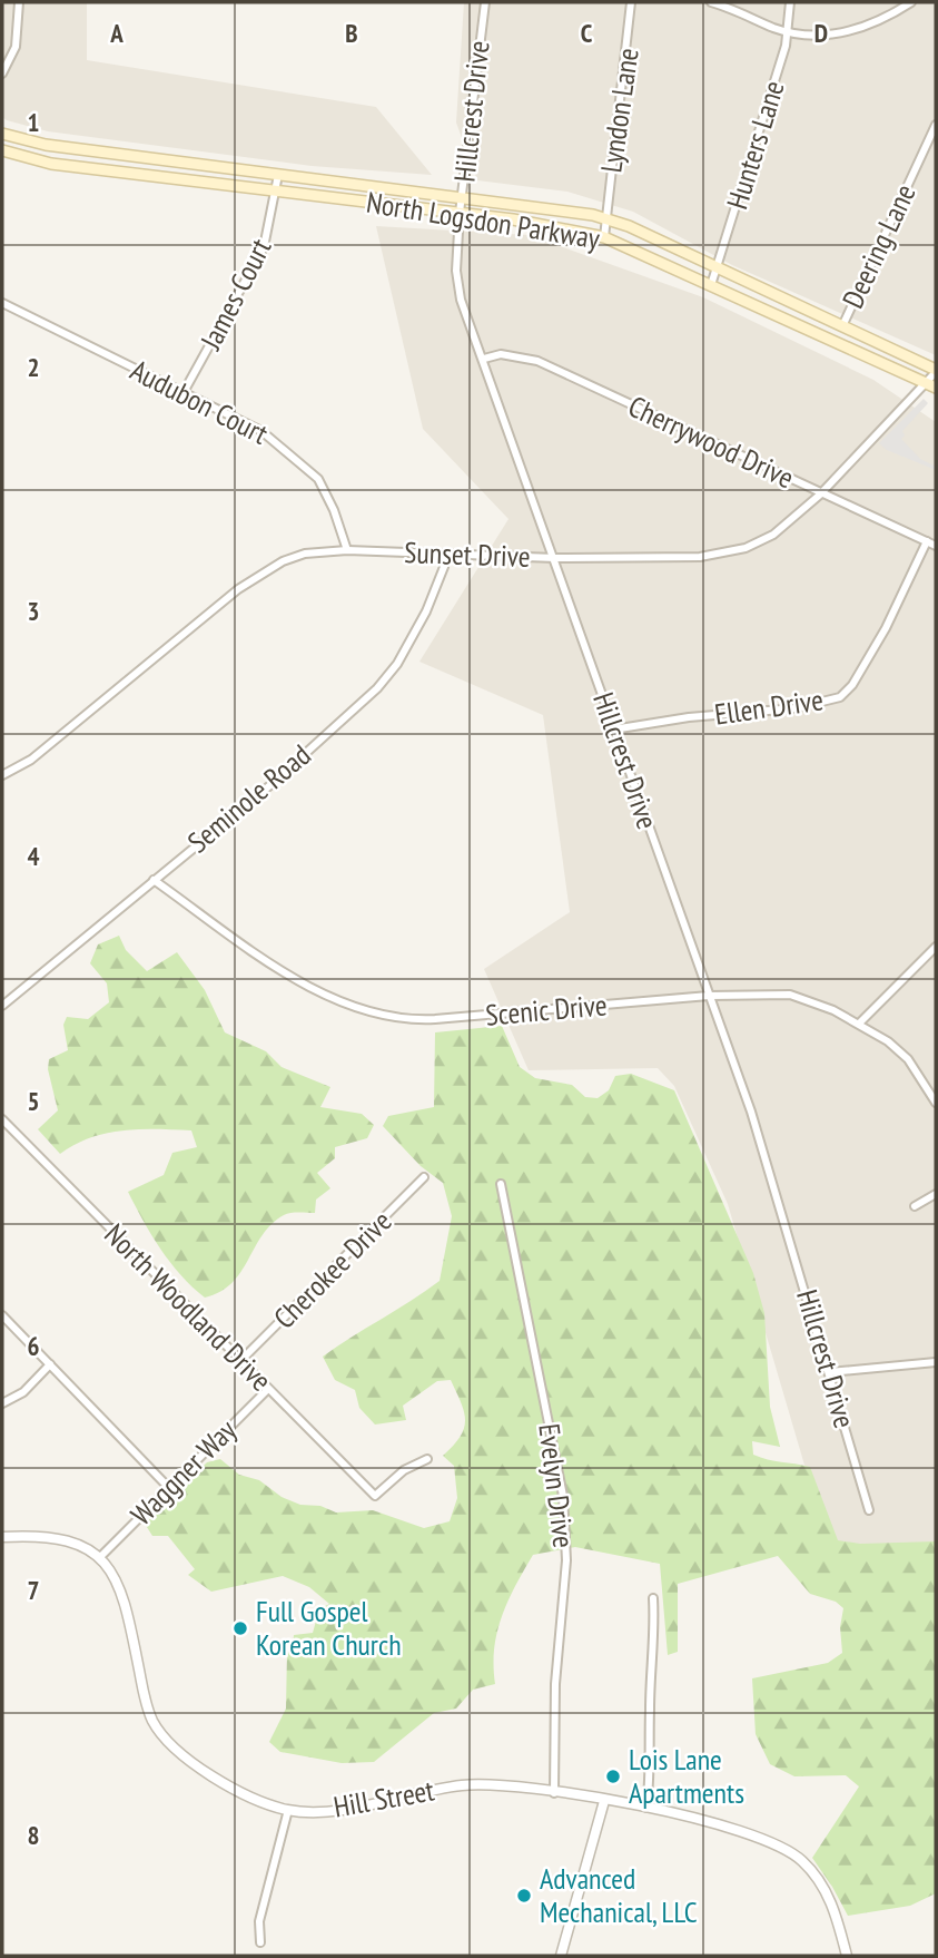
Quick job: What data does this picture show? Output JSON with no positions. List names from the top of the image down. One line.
{"streets":{"main road":["North Logsdon Parkway"],"street":["Lyndon Lane","Hillcrest Drive","Hunters Lane","Deering Lane","James Court","Audubon Court","Cherrywood Drive","Sunset Drive","Ellen Drive","Seminole Road","Scenic Drive","Cherokee Drive","North Woodland Drive","Waggner Way","Evelyn Drive","Hill Street"]},"crossings":[["Lyndon Lane","North Logsdon Parkway"],["Hillcrest Drive","North Logsdon Parkway"],["Hillcrest Drive","Cherrywood Drive"],["Hillcrest Drive","Sunset Drive"],["Hillcrest Drive","Ellen Drive"],["Hillcrest Drive","Scenic Drive"],["Hunters Lane","North Logsdon Parkway"],["North Logsdon Parkway","Deering Lane"],["North Logsdon Parkway","James Court"],["North Logsdon Parkway","Sunset Drive"],["James Court","Audubon Court"],["Audubon Court","Sunset Drive"],["Cherrywood Drive","Sunset Drive"],["Cherrywood Drive","Ellen Drive"],["Sunset Drive","Seminole Road"],["Seminole Road","Scenic Drive"],["Cherokee Drive","North Woodland Drive"],["North Woodland Drive","Waggner Way"],["Waggner Way","Hill Street"],["Evelyn Drive","Hill Street"]],"places":["Full Gospel Korean Church","Lois Lane Apartments","Advanced Mechanical, LLC"],"grid":{"columns":["A","B","C","D"],"rows":["1","2","3","4","5","6","7","8"]}}
